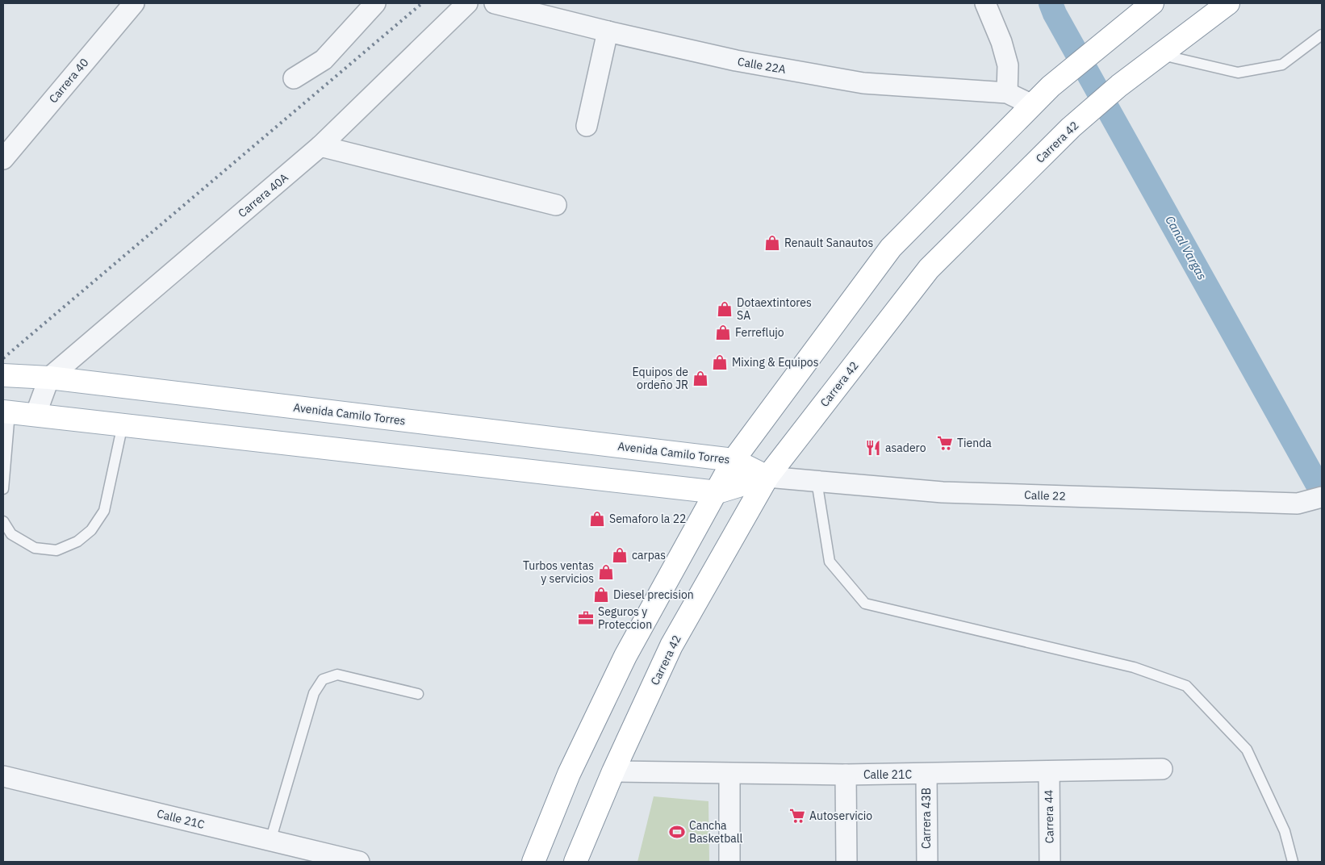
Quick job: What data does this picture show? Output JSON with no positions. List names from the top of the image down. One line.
{"streets":{"main road":["Carrera 42","Avenida Camilo Torres"],"street":["Calle 22A","Carrera 40","Carrera 40A","Calle 22","Calle 21C","Carrera 44","Carrera 43B"]},"crossings":[["Carrera 42","Avenida Camilo Torres"],["Carrera 42","Calle 22"],["Carrera 42","Calle 21C"],["Carrera 40A","Avenida Camilo Torres"],["Avenida Camilo Torres","Calle 22"],["Calle 21C","Carrera 44"],["Calle 21C","Carrera 43B"]],"water":["Canal Vargas"],"places":{"shop":["Renault Sanautos","Dotaextintores SA","Ferreflujo","Mixing & Equipos","Equipos de ordeño JR","Semaforo la 22","carpas","Turbos ventas y servicios","Diesel precision"],"supermarket":["Tienda","Autoservicio"],"restaurant":["asadero"],"office":["Seguros y Proteccion"],"sports":["Cancha Basketball"]}}
